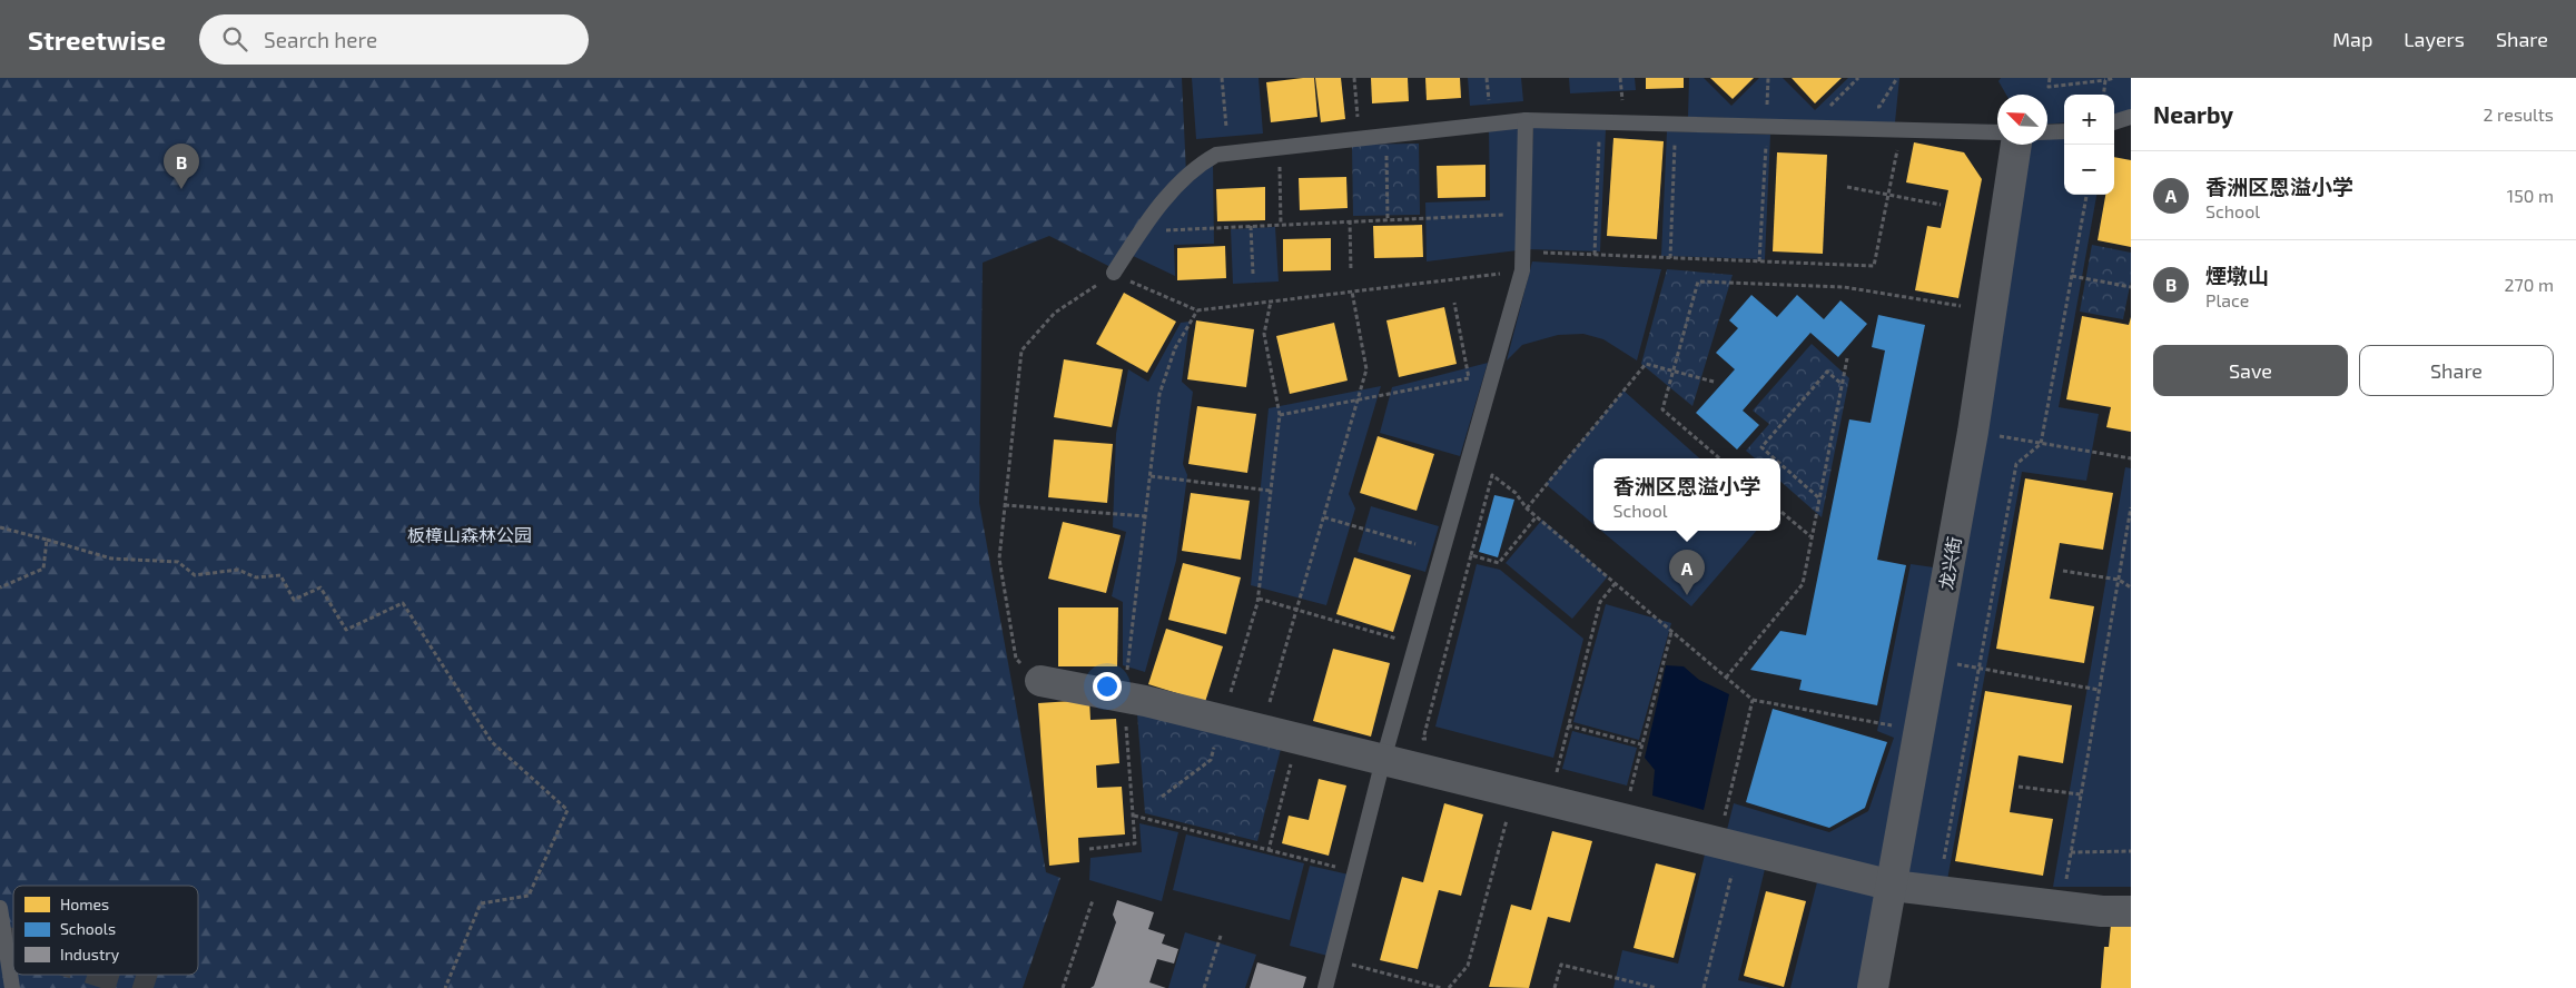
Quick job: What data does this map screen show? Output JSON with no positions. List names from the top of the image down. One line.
{"streets":{"street":["龙兴街"]},"parks":["板樟山森林公园"],"legend":["Homes","Schools","Industry"],"north":"top left","page":{"header":"Streetwise","search":"Search here","nav":["Map","Layers","Share"],"heading":["Nearby","2 results"],"map_buttons":["+","−"],"pins":["B","A"],"list":[{"mark":"A","name":"香洲区恩溢小学","note":"School","value":"150 m"},{"mark":"B","name":"煙墩山","note":"Place","value":"270 m"}],"buttons":["Save","Share"],"popup":["香洲区恩溢小学","School"]}}
